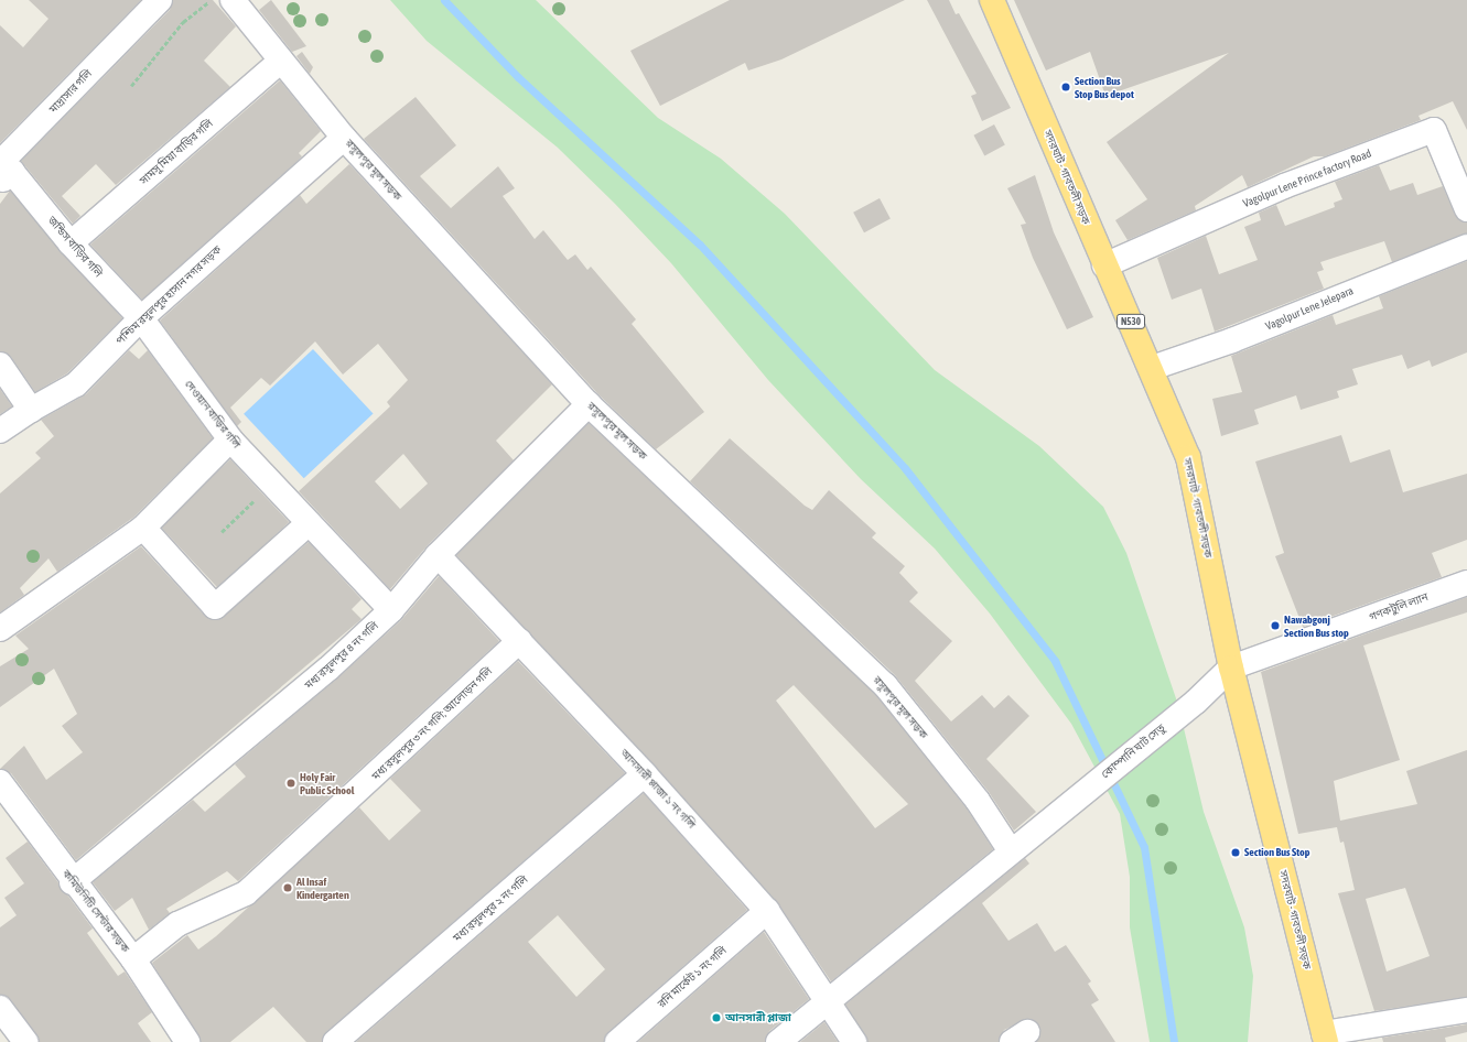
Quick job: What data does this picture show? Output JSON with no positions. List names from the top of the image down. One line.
{"streets":{"highway":["সদরঘাট - গাবতলী সড়ক","N530"],"street":["মাদ্রাসার গলি","সামসু মিয়া বাড়ির গলি","রসুলপুর মূল সড়ক","Vagolpur Lene Prince factory Road","জন্ডিস বাড়ির গলি","পশ্চিম রসুলপুর হাসান নগর সড়ক","Vagolpur Lene Jelepara","দেওয়ান বাড়ির গলি","গণকটুলি ল্যান","মধ্য রসুলপুর ৪ নং গলি","মধ্য রসুলপুর ৩ নং গলি; আলোড়ন গলি","কোম্পানি ঘাট সেতু","আনসারী প্লাজা ১ নং গলি","মধ্য রসুলপুর ২ নং গলি","কমিউনিটি সেন্টার সড়ক","রনি মার্কেট ১ নং গলি"]},"crossings":[["মাদ্রাসার গলি","জন্ডিস বাড়ির গলি"],["সামসু মিয়া বাড়ির গলি","রসুলপুর মূল সড়ক"],["সামসু মিয়া বাড়ির গলি","জন্ডিস বাড়ির গলি"],["রসুলপুর মূল সড়ক","পশ্চিম রসুলপুর হাসান নগর সড়ক"],["রসুলপুর মূল সড়ক","মধ্য রসুলপুর ৪ নং গলি"],["রসুলপুর মূল সড়ক","কোম্পানি ঘাট সেতু"],["সদরঘাট - গাবতলী সড়ক","Vagolpur Lene Prince factory Road"],["সদরঘাট - গাবতলী সড়ক","Vagolpur Lene Jelepara"],["সদরঘাট - গাবতলী সড়ক","গণকটুলি ল্যান"],["সদরঘাট - গাবতলী সড়ক","কোম্পানি ঘাট সেতু"],["জন্ডিস বাড়ির গলি","পশ্চিম রসুলপুর হাসান নগর সড়ক"],["জন্ডিস বাড়ির গলি","দেওয়ান বাড়ির গলি"],["পশ্চিম রসুলপুর হাসান নগর সড়ক","দেওয়ান বাড়ির গলি"],["দেওয়ান বাড়ির গলি","মধ্য রসুলপুর ৪ নং গলি"],["গণকটুলি ল্যান","কোম্পানি ঘাট সেতু"],["মধ্য রসুলপুর ৪ নং গলি","আনসারী প্লাজা ১ নং গলি"],["মধ্য রসুলপুর ৪ নং গলি","কমিউনিটি সেন্টার সড়ক"],["মধ্য রসুলপুর ৩ নং গলি; আলোড়ন গলি","আনসারী প্লাজা ১ নং গলি"],["মধ্য রসুলপুর ৩ নং গলি; আলোড়ন গলি","কমিউনিটি সেন্টার সড়ক"],["আনসারী প্লাজা ১ নং গলি","মধ্য রসুলপুর ২ নং গলি"],["আনসারী প্লাজা ১ নং গলি","রনি মার্কেট ১ নং গলি"]],"places":["Section Bus Stop Bus depot","Nawabgonj Section Bus stop","Holy Fair Public School","Section Bus Stop","Al Insaf Kindergarten","আনসারী প্লাজা"]}
